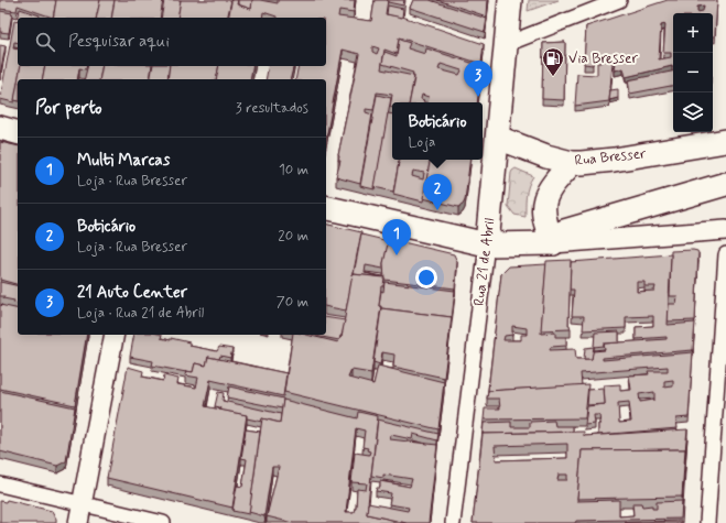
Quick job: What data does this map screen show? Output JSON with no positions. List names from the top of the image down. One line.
{"streets":{"main road":["Rua Bresser","Rua 21 de Abril"]},"crossings":[["Rua Bresser","Rua 21 de Abril"]],"places":{"fuel station":["Via Bresser"]},"page":{"map_buttons":["+","−"],"search":"Pesquisar aqui","pins":["3","2","1"],"heading":["Por perto","3 resultados"],"popup":["Boticário","Loja"],"list":[{"mark":"1","name":"Multi Marcas","note":"Loja · Rua Bresser","value":"10 m"},{"mark":"2","name":"Boticário","note":"Loja · Rua Bresser","value":"20 m"},{"mark":"3","name":"21 Auto Center","note":"Loja · Rua 21 de Abril","value":"70 m"}]}}
